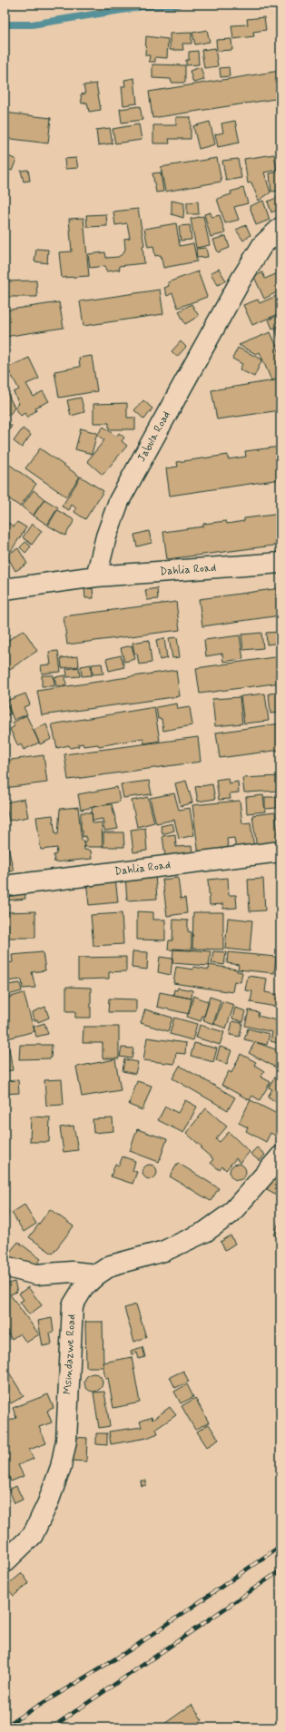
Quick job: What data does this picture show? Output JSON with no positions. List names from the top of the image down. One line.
{"streets":{"street":["Jabula Road","Dahlia Road","Msindazwe Road"]},"crossings":[["Jabula Road","Dahlia Road"]]}
